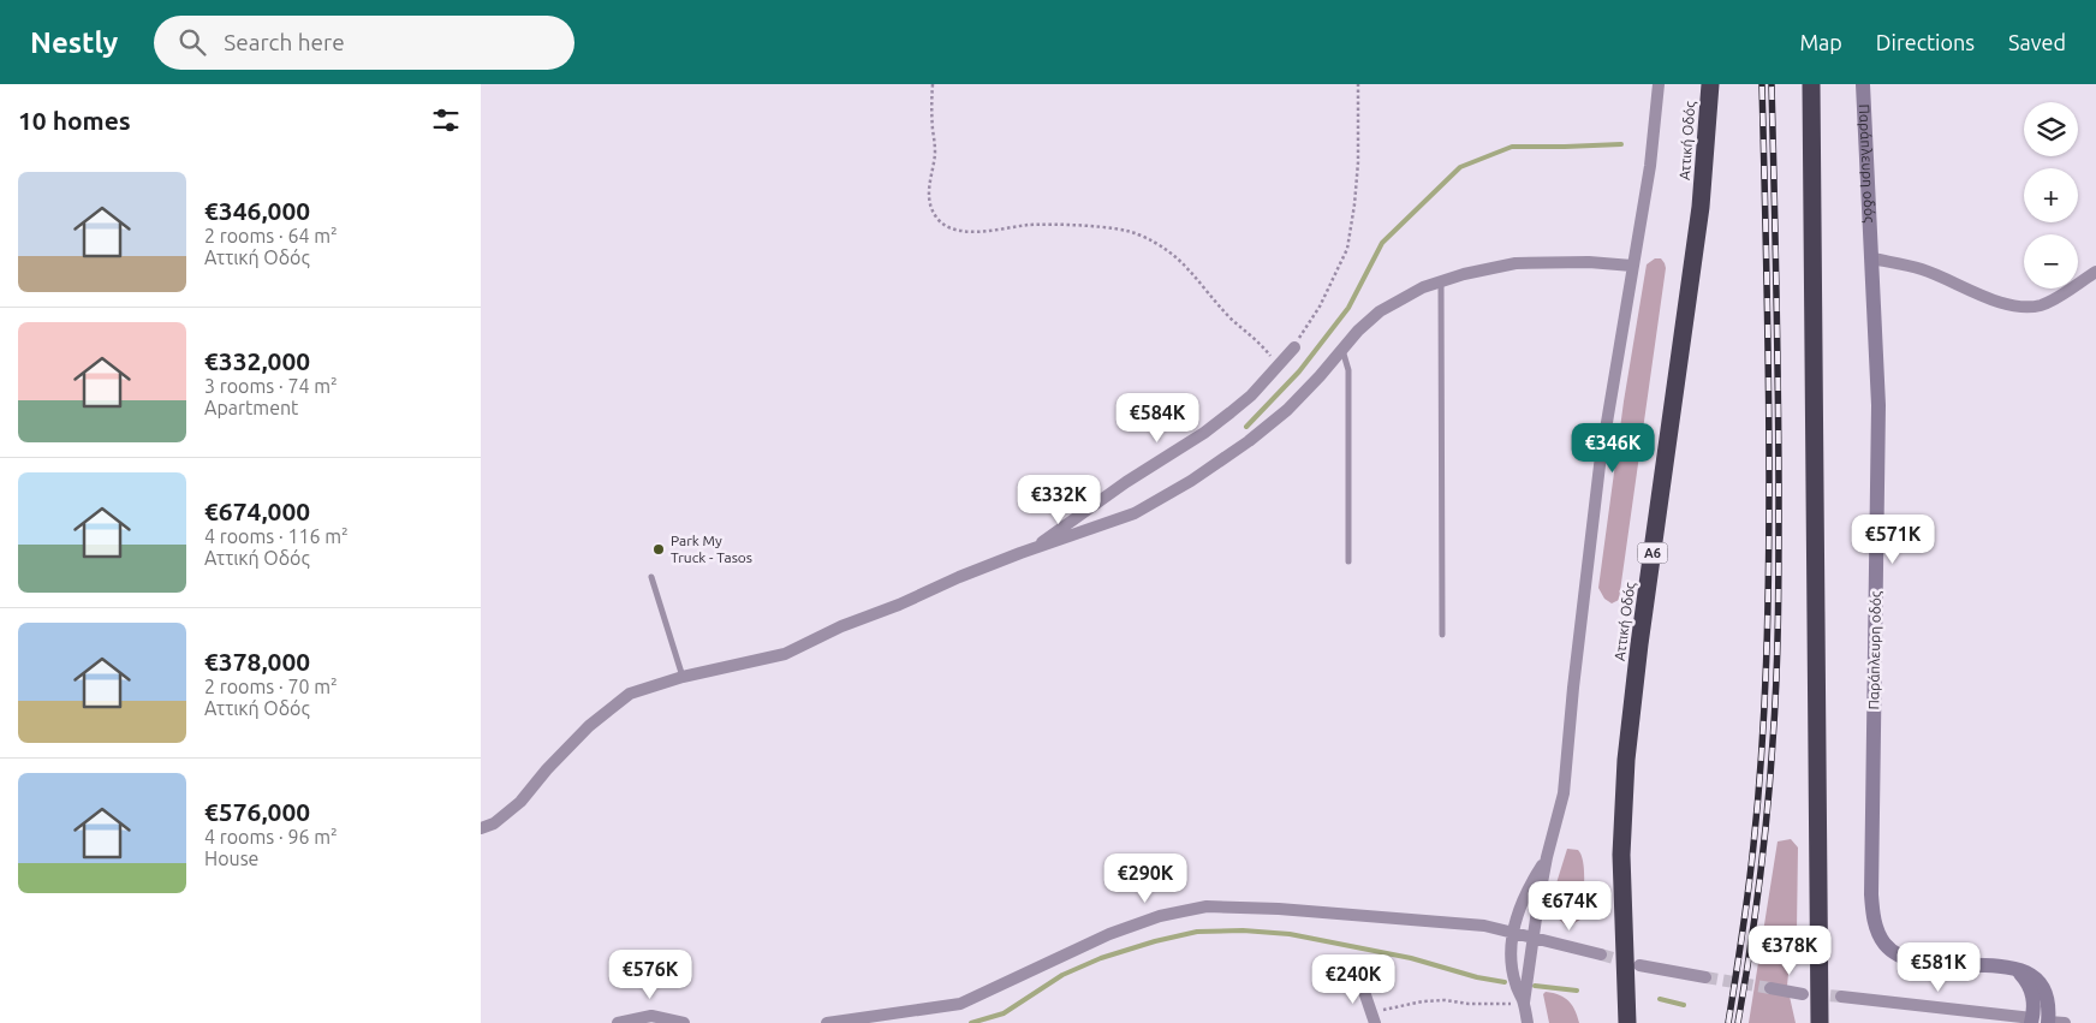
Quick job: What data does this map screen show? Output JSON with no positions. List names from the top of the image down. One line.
{"streets":{"highway":["Αττική Οδός","Α6"],"street":["Παράπλευρη οδός"]},"places":["Park My Truck - Tasos"],"page":{"header":"Nestly","search":"Search here","nav":["Map","Directions","Saved"],"heading":"10 homes","map_buttons":["+","−"],"list":[{"name":"€346,000","note":"2 rooms · 64 m² · Αττική Οδός"},{"name":"€332,000","note":"3 rooms · 74 m² · Apartment"},{"name":"€674,000","note":"4 rooms · 116 m² · Αττική Οδός"},{"name":"€378,000","note":"2 rooms · 70 m² · Αττική Οδός"},{"name":"€576,000","note":"4 rooms · 96 m² · House"}],"price":["€584K","€346K","€332K","€571K","€290K","€674K","€378K","€581K","€576K","€240K"]}}
